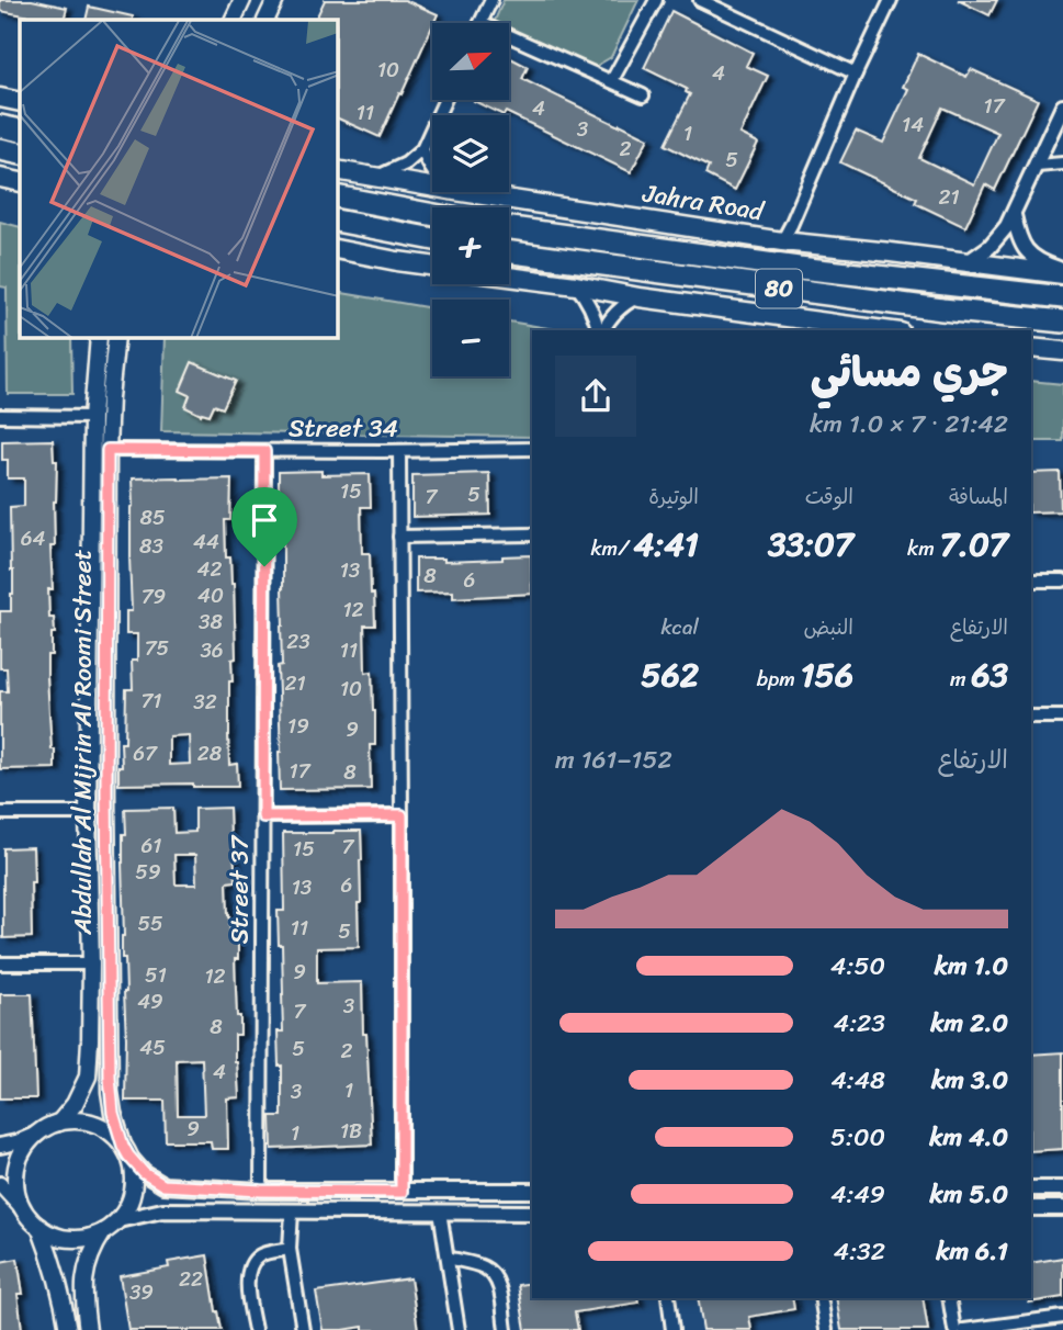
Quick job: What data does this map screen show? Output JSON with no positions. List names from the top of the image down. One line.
{"streets":{"highway":["Jahra Road","80"],"main road":["Abdullah Al Mijrin Al Roomi Street"],"street":["Street 34","Street 37"]},"crossings":[["Street 34","Abdullah Al Mijrin Al Roomi Street"],["Street 34","Street 37"]],"house_numbers":["10","4","17","4","11","14","3","1","2","5","21","15","5","7","85","64","44","83","42","13","8","6","40","79","12","38","23","75","36","11","21","10","71","32","19","9","67","28","17","8","61","7","15","59","6","13","55","11","5","9","51","12","49","3","7","8","45","5","2","4","1","3","9","1B","1","22","39"],"north":"top right","page":{"map_buttons":["+","−"],"heading":["جري مسائي","21:42 · 7 × 1.0 km"],"stats":[["المسافة","7.07 km"],["الوقت","33:07"],["الوتيرة","4:41 /km"],["الارتفاع","63 m"],["النبض","156 bpm"],["kcal","562"]],"chart":["الارتفاع","152–161 m"],"list":[{"name":"1.0 km","note":"4:50"},{"name":"2.0 km","note":"4:23"},{"name":"3.0 km","note":"4:48"},{"name":"4.0 km","note":"5:00"},{"name":"5.0 km","note":"4:49"},{"name":"6.1 km","note":"4:32"}]}}
